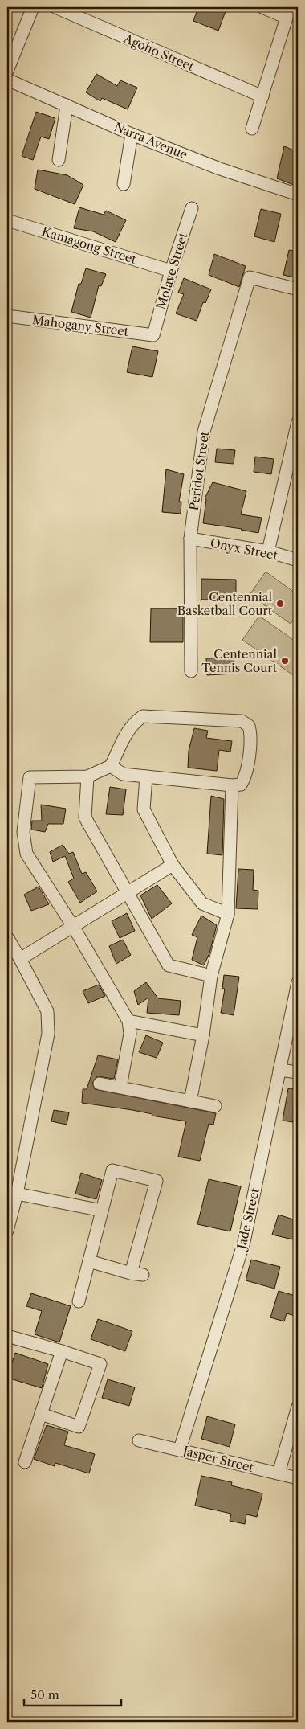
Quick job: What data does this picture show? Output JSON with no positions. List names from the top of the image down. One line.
{"streets":{"street":["Agoho Street","Narra Avenue","Kamagong Street","Molave Street","Mahogany Street","Peridot Street","Onyx Street","Jade Street","Jasper Street"]},"crossings":[["Kamagong Street","Molave Street"],["Molave Street","Mahogany Street"],["Peridot Street","Onyx Street"],["Jade Street","Jasper Street"]],"places":["Centennial Basketball Court","Centennial Tennis Court"],"scale_bar":"50 m"}
